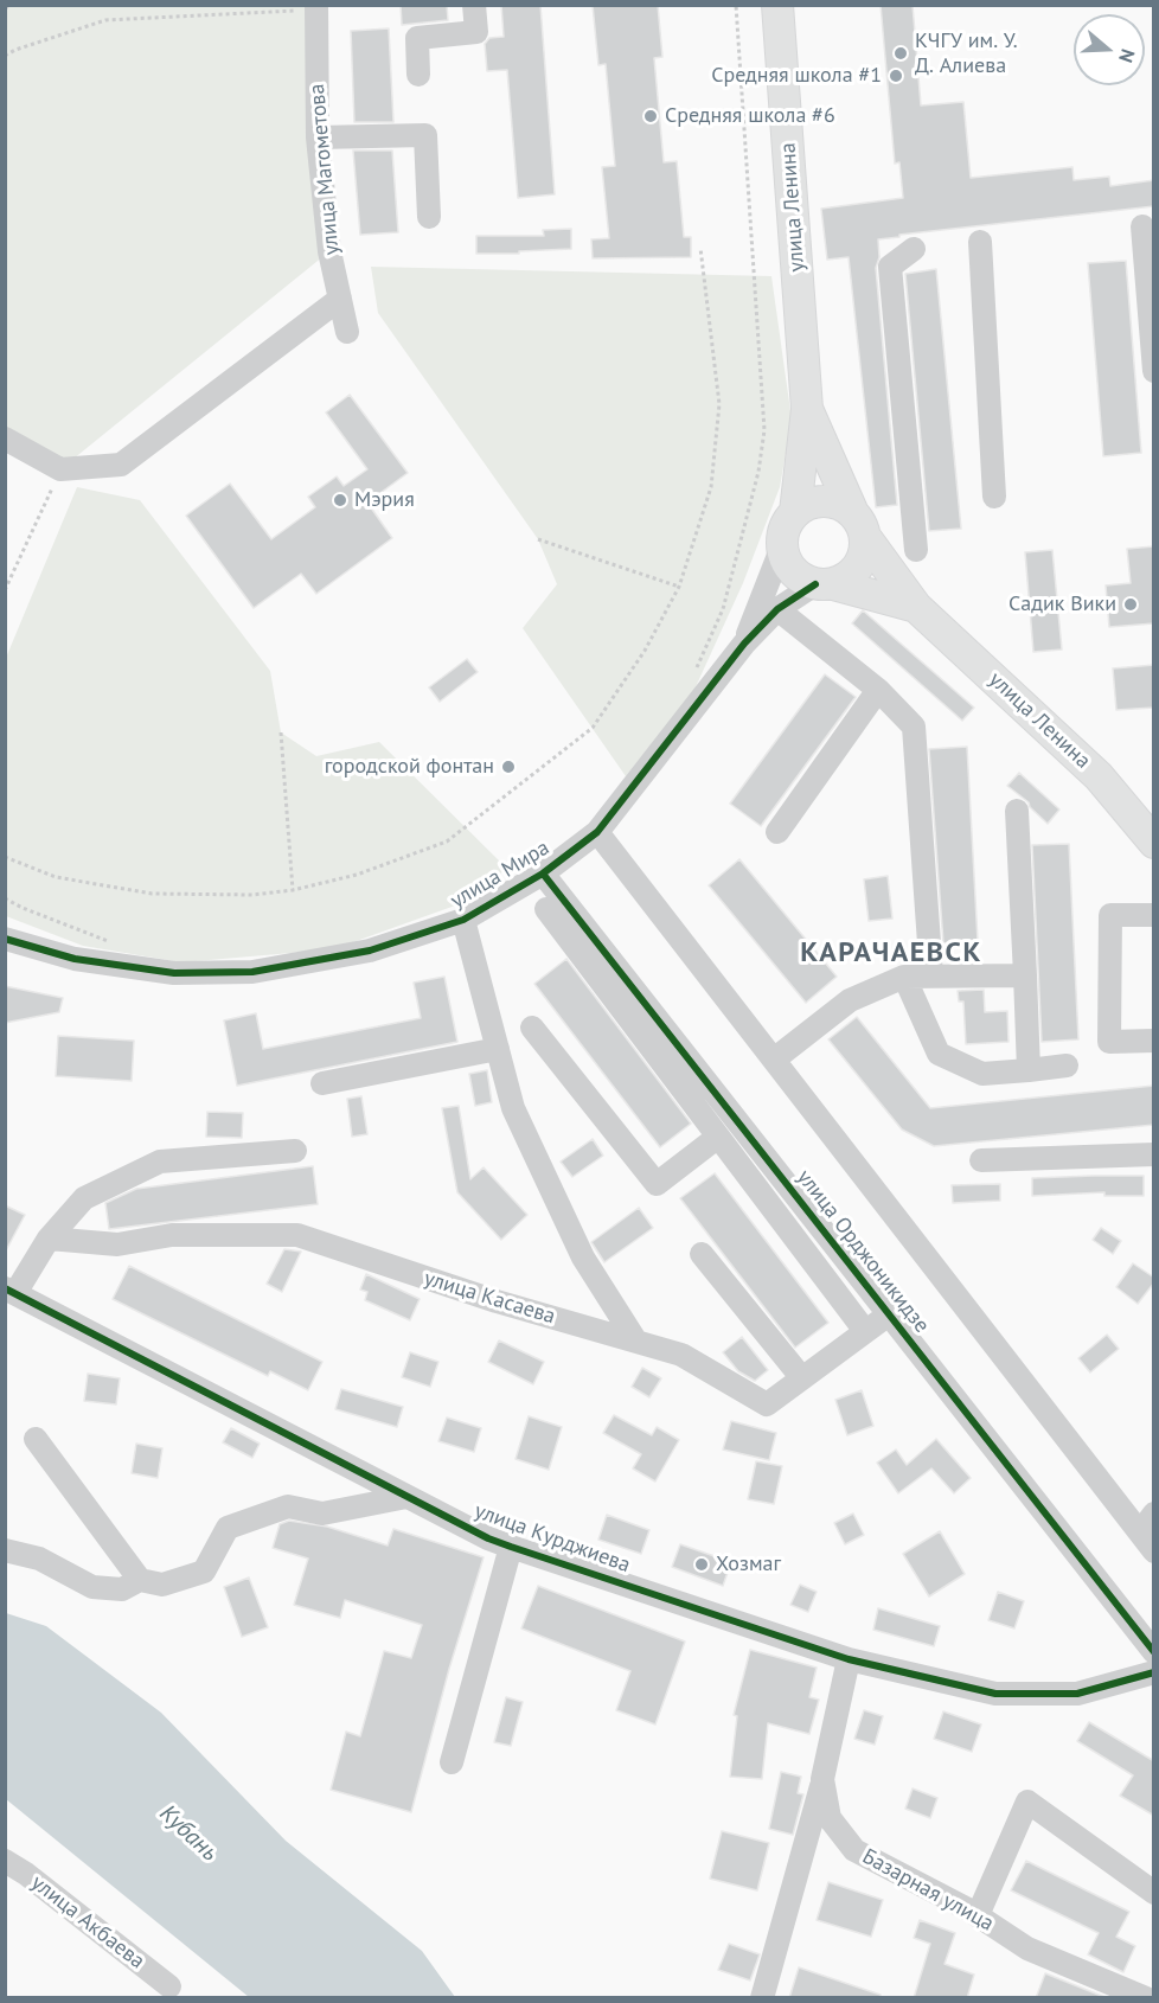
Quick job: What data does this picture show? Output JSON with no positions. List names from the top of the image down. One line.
{"streets":{"main road":["улица Ленина"],"street":["улица Магометова","улица Мира","улица Орджоникидзе","улица Касаева","улица Курджиева","Базарная улица","улица Акбаева"]},"crossings":[["улица Ленина","улица Мира"],["улица Мира","улица Орджоникидзе"],["улица Орджоникидзе","улица Касаева"],["улица Курджиева","Базарная улица"]],"districts":["КАРАЧАЕВСК"],"water":["Кубань"],"places":["КЧГУ им. У. Д. Алиева","Средняя школа #1","Средняя школа #6","Мэрия","Садик Вики","городской фонтан","Хозмаг"],"north":"right"}
